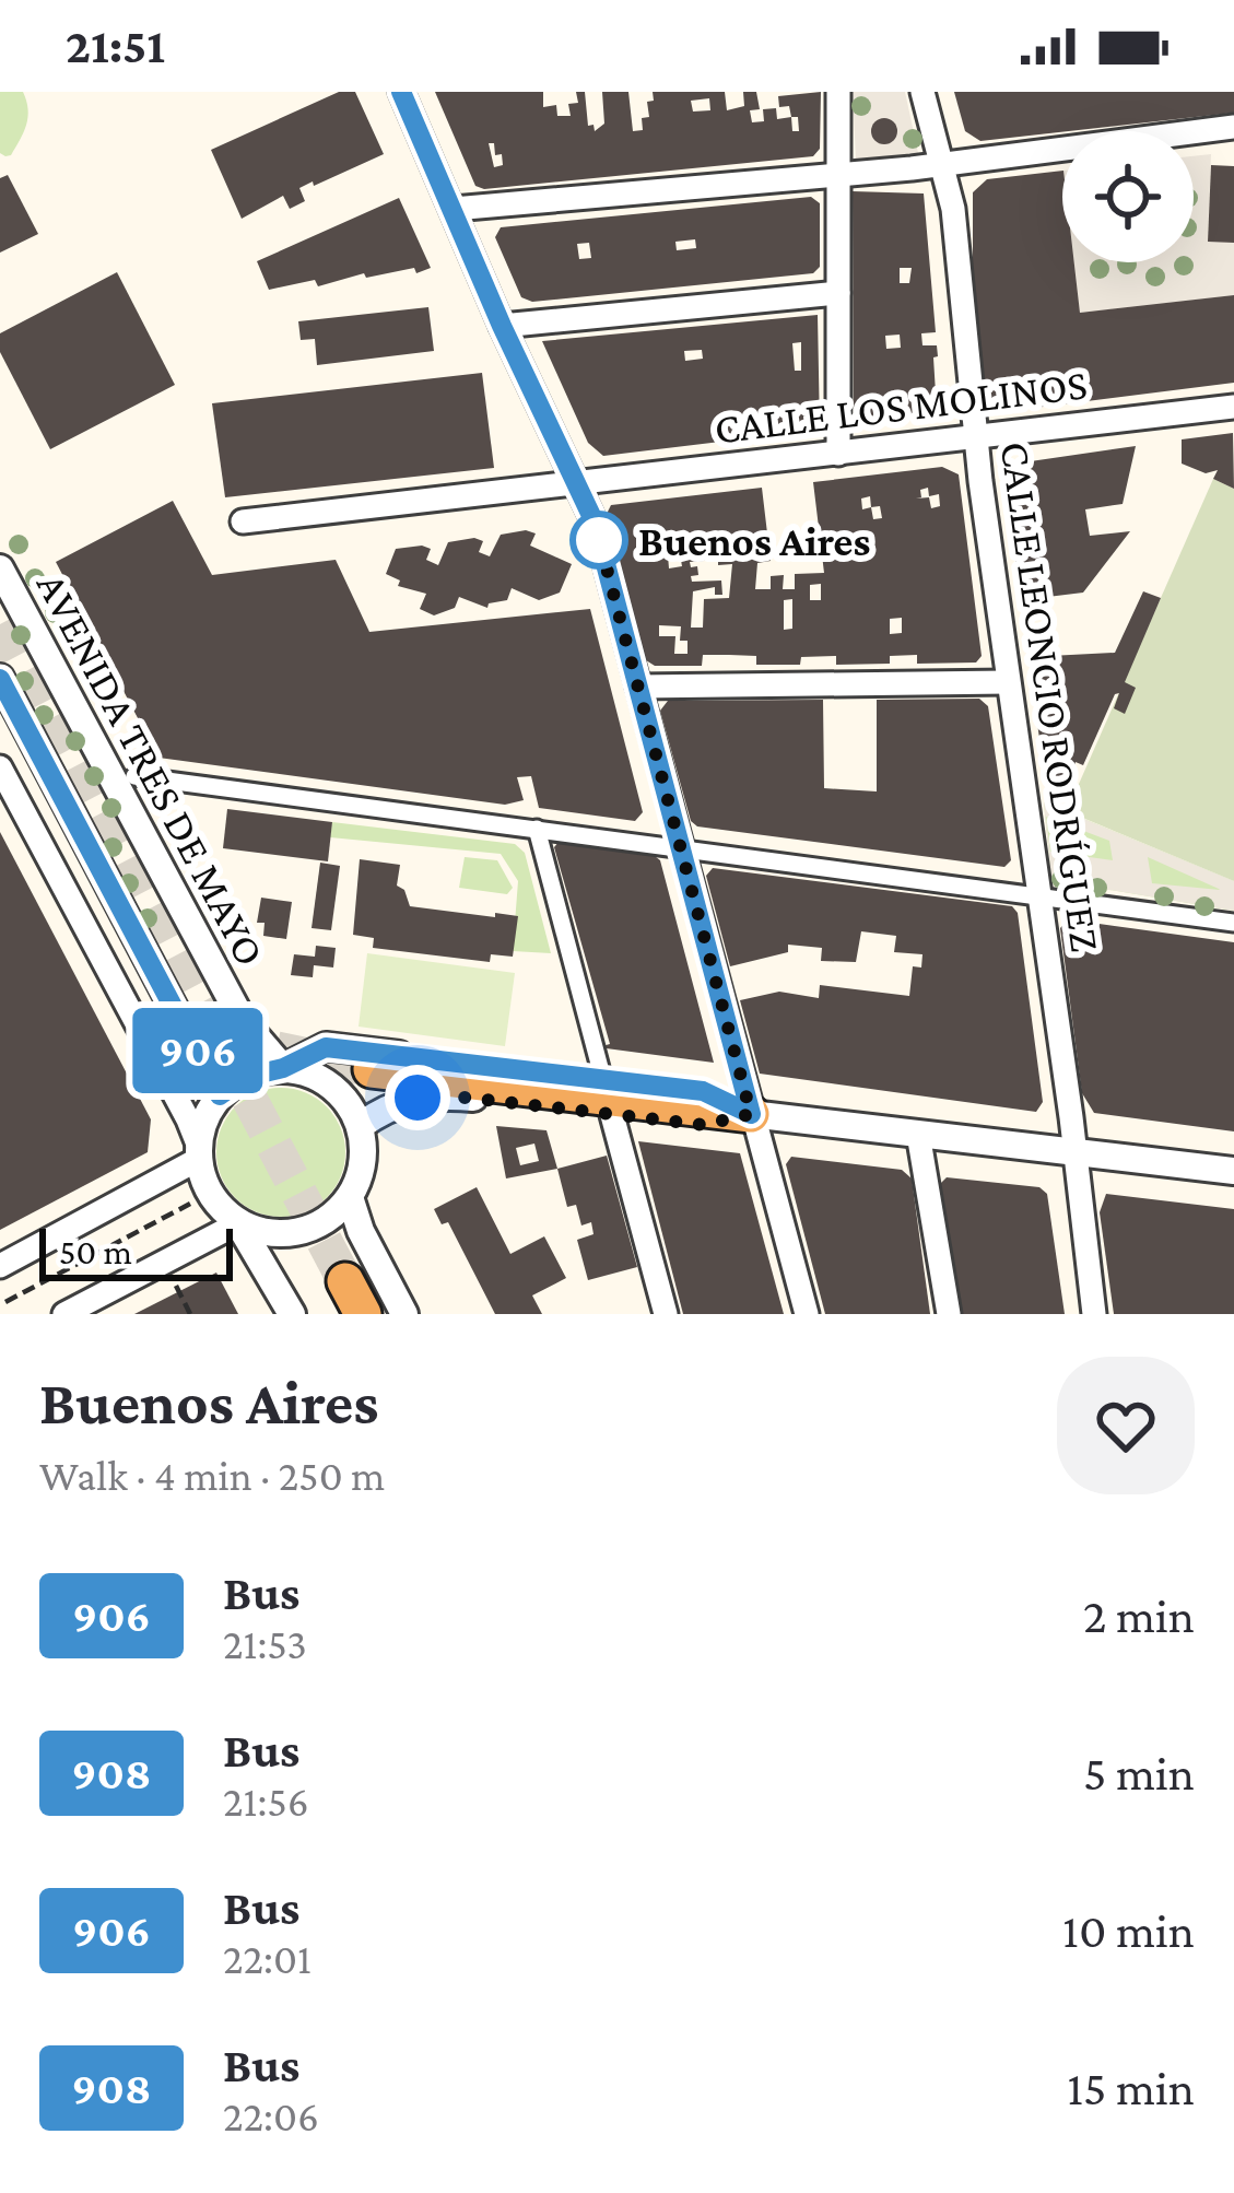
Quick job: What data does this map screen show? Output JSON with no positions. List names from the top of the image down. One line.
{"streets":{"street":["CALLE LOS MOLINOS","CALLE LEONCIO RODRÍGUEZ","AVENIDA TRES DE MAYO"]},"crossings":[["CALLE LOS MOLINOS","CALLE LEONCIO RODRÍGUEZ"]],"places":["Buenos Aires"],"lines":["bus line 906"],"scale_bar":"50 m","page":{"status":"21:51","on_map":"906","scale":"50 m","heading":["Buenos Aires","Walk · 4 min · 250 m"],"list":[{"mark":"906","name":"Bus","note":"21:53","value":"2 min"},{"mark":"908","name":"Bus","note":"21:56","value":"5 min"},{"mark":"906","name":"Bus","note":"22:01","value":"10 min"},{"mark":"908","name":"Bus","note":"22:06","value":"15 min"}]}}
